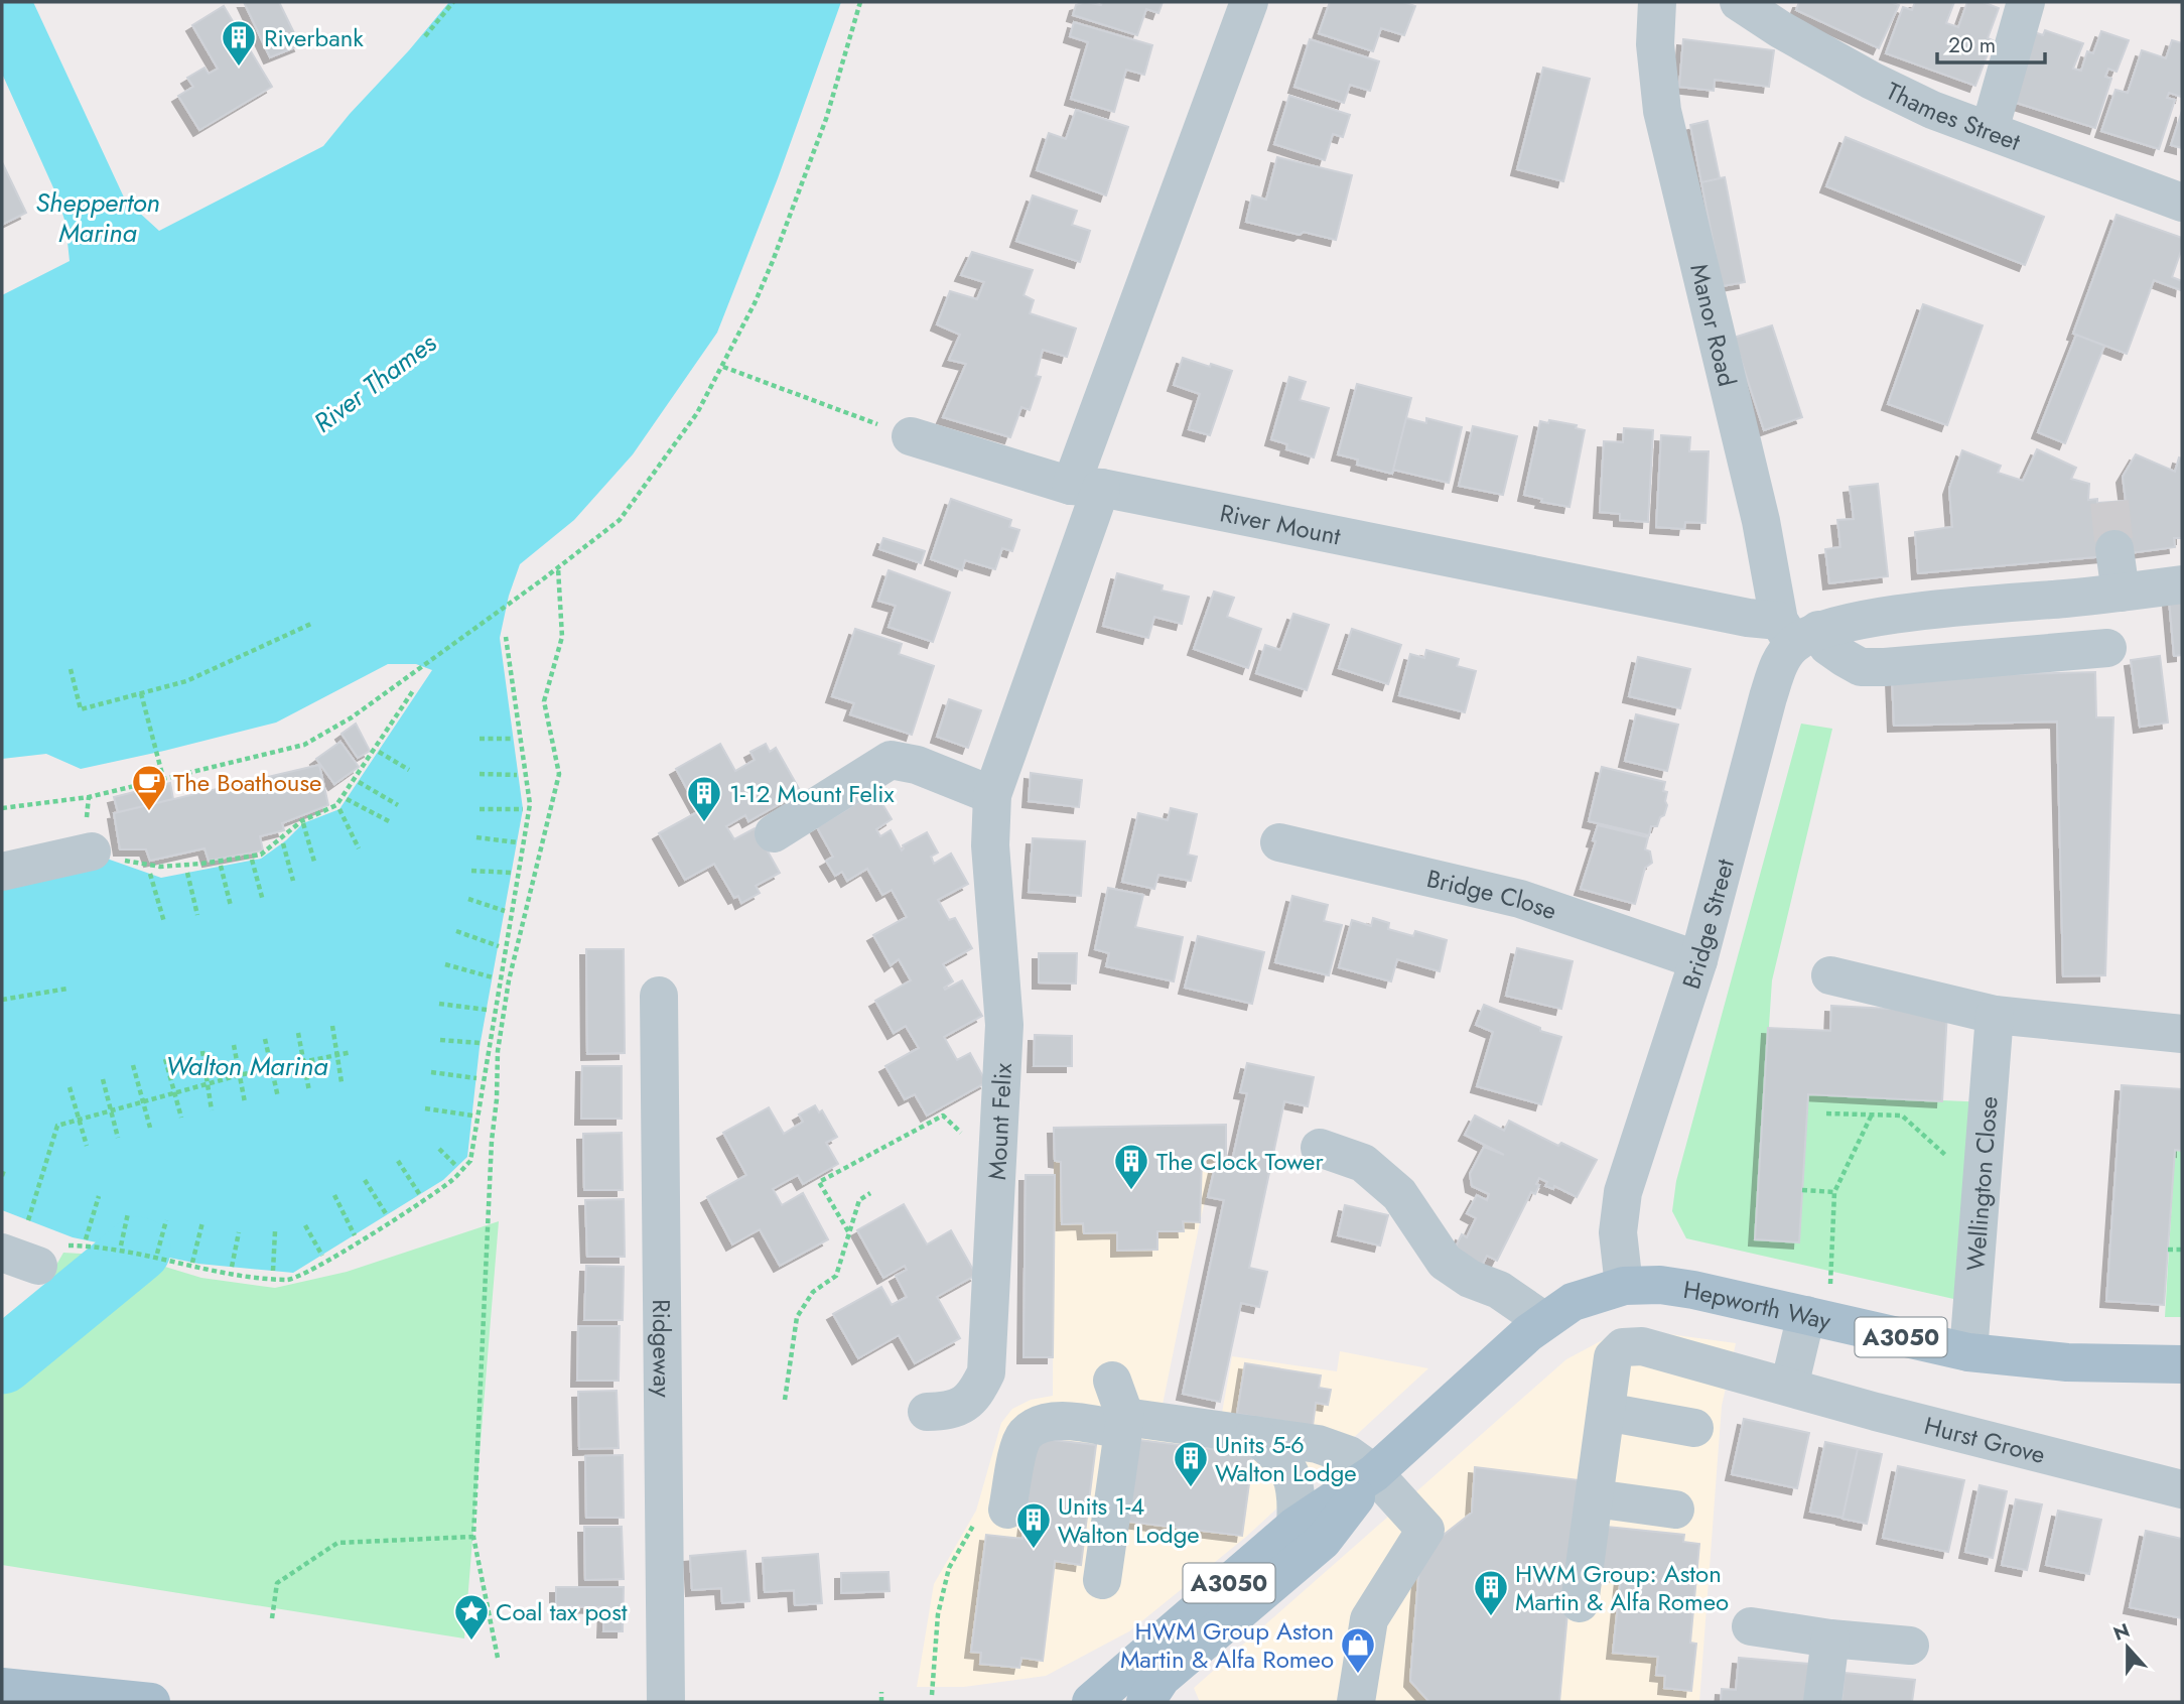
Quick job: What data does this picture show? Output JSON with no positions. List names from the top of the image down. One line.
{"streets":{"main road":["Hepworth Way","A3050"],"street":["Thames Street","Manor Road","River Mount","Bridge Close","Bridge Street","Mount Felix","Wellington Close","Ridgeway","Hurst Grove"]},"crossings":[["Manor Road","River Mount"],["Manor Road","Bridge Street"],["River Mount","Bridge Street"],["Bridge Close","Bridge Street"],["Bridge Street","Hepworth Way"],["Bridge Street","A3050"],["Wellington Close","Hepworth Way"],["Hepworth Way","A3050"]],"water":["Shepperton Marina","River Thames","Walton Marina"],"places":{"building":["Riverbank","1-12 Mount Felix","The Clock Tower","Units 5-6 Walton Lodge","Units 1-4 Walton Lodge","HWM Group: Aston Martin & Alfa Romeo"],"cafe":["The Boathouse"],"place":["Coal tax post"],"shop":["HWM Group Aston Martin & Alfa Romeo"]},"scale_bar":"20 m","north":"top"}
